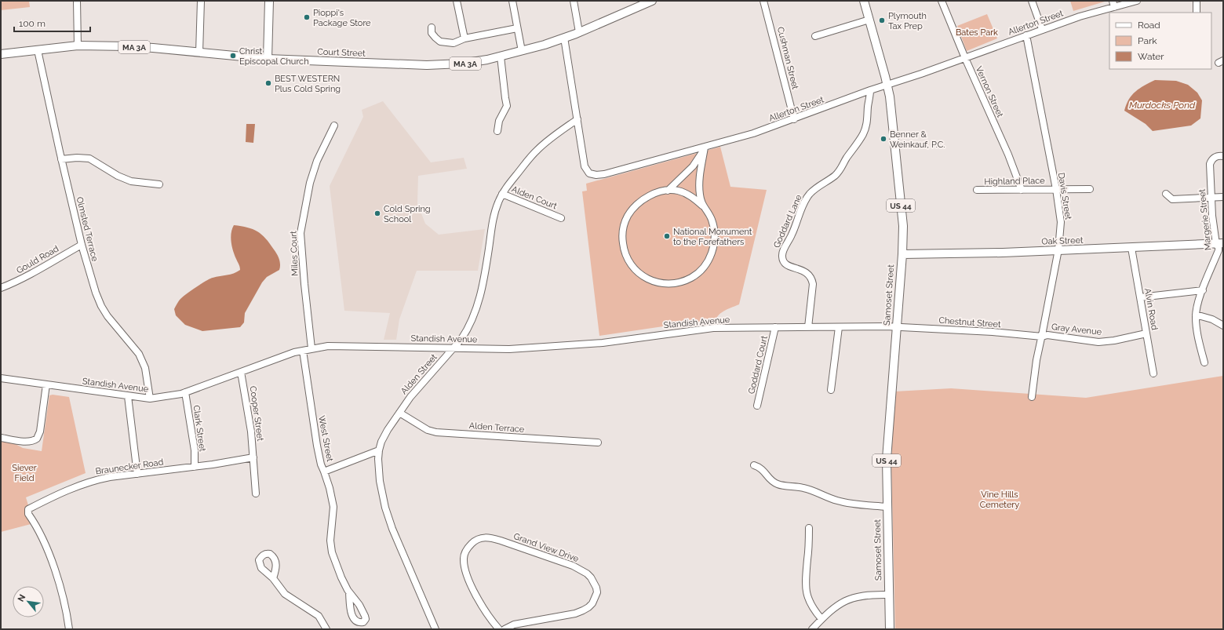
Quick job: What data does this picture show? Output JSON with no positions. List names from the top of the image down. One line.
{"streets":{"main road":["MA 3A","Court Street","US 44","Oak Street","Samoset Street"],"street":["Allerton Street","Cushman Street","Vernon Street","Highland Place","Davis Street","Alden Court","Margerie Street","Goddard Lane","Olmsted Terrace","Miles Court","Gould Road","Alvin Road","Standish Avenue","Chestnut Street","Gray Avenue","Goddard Court","Alden Street","Cooper Street","Alden Terrace","Clark Street","West Street","Braunecker Road","Grand View Drive"]},"crossings":[["Allerton Street","Court Street"],["Allerton Street","Cushman Street"],["Allerton Street","Vernon Street"],["Allerton Street","Davis Street"],["Allerton Street","Goddard Lane"],["Allerton Street","Samoset Street"],["Allerton Street","Alden Street"],["Court Street","Olmsted Terrace"],["Vernon Street","Highland Place"],["Highland Place","Davis Street"],["Davis Street","Oak Street"],["Davis Street","Chestnut Street"],["Davis Street","Gray Avenue"],["Alden Court","Alden Street"],["Margerie Street","Oak Street"],["Goddard Lane","Standish Avenue"],["Olmsted Terrace","Gould Road"],["Olmsted Terrace","Standish Avenue"],["Oak Street","Samoset Street"],["Oak Street","Alvin Road"],["Miles Court","Standish Avenue"],["Samoset Street","Standish Avenue"],["Samoset Street","Chestnut Street"],["Alvin Road","Gray Avenue"],["Standish Avenue","Chestnut Street"],["Standish Avenue","Goddard Court"],["Standish Avenue","Alden Street"],["Standish Avenue","Cooper Street"],["Standish Avenue","Clark Street"],["Standish Avenue","West Street"],["Chestnut Street","Gray Avenue"],["Alden Street","Alden Terrace"],["Alden Street","West Street"],["Cooper Street","Braunecker Road"],["Clark Street","Braunecker Road"]],"water":["Murdocks Pond"],"parks":["Bates Park","Siever Field","Vine Hills Cemetery"],"places":["Pioppi's Package Store","Plymouth Tax Prep","Christ Episcopal Church","BEST WESTERN Plus Cold Spring","Benner & Weinkauf, P.C.","Cold Spring School","National Monument to the Forefathers"],"legend":["Road","Park","Water"],"scale_bar":"100 m","north":"top left"}
